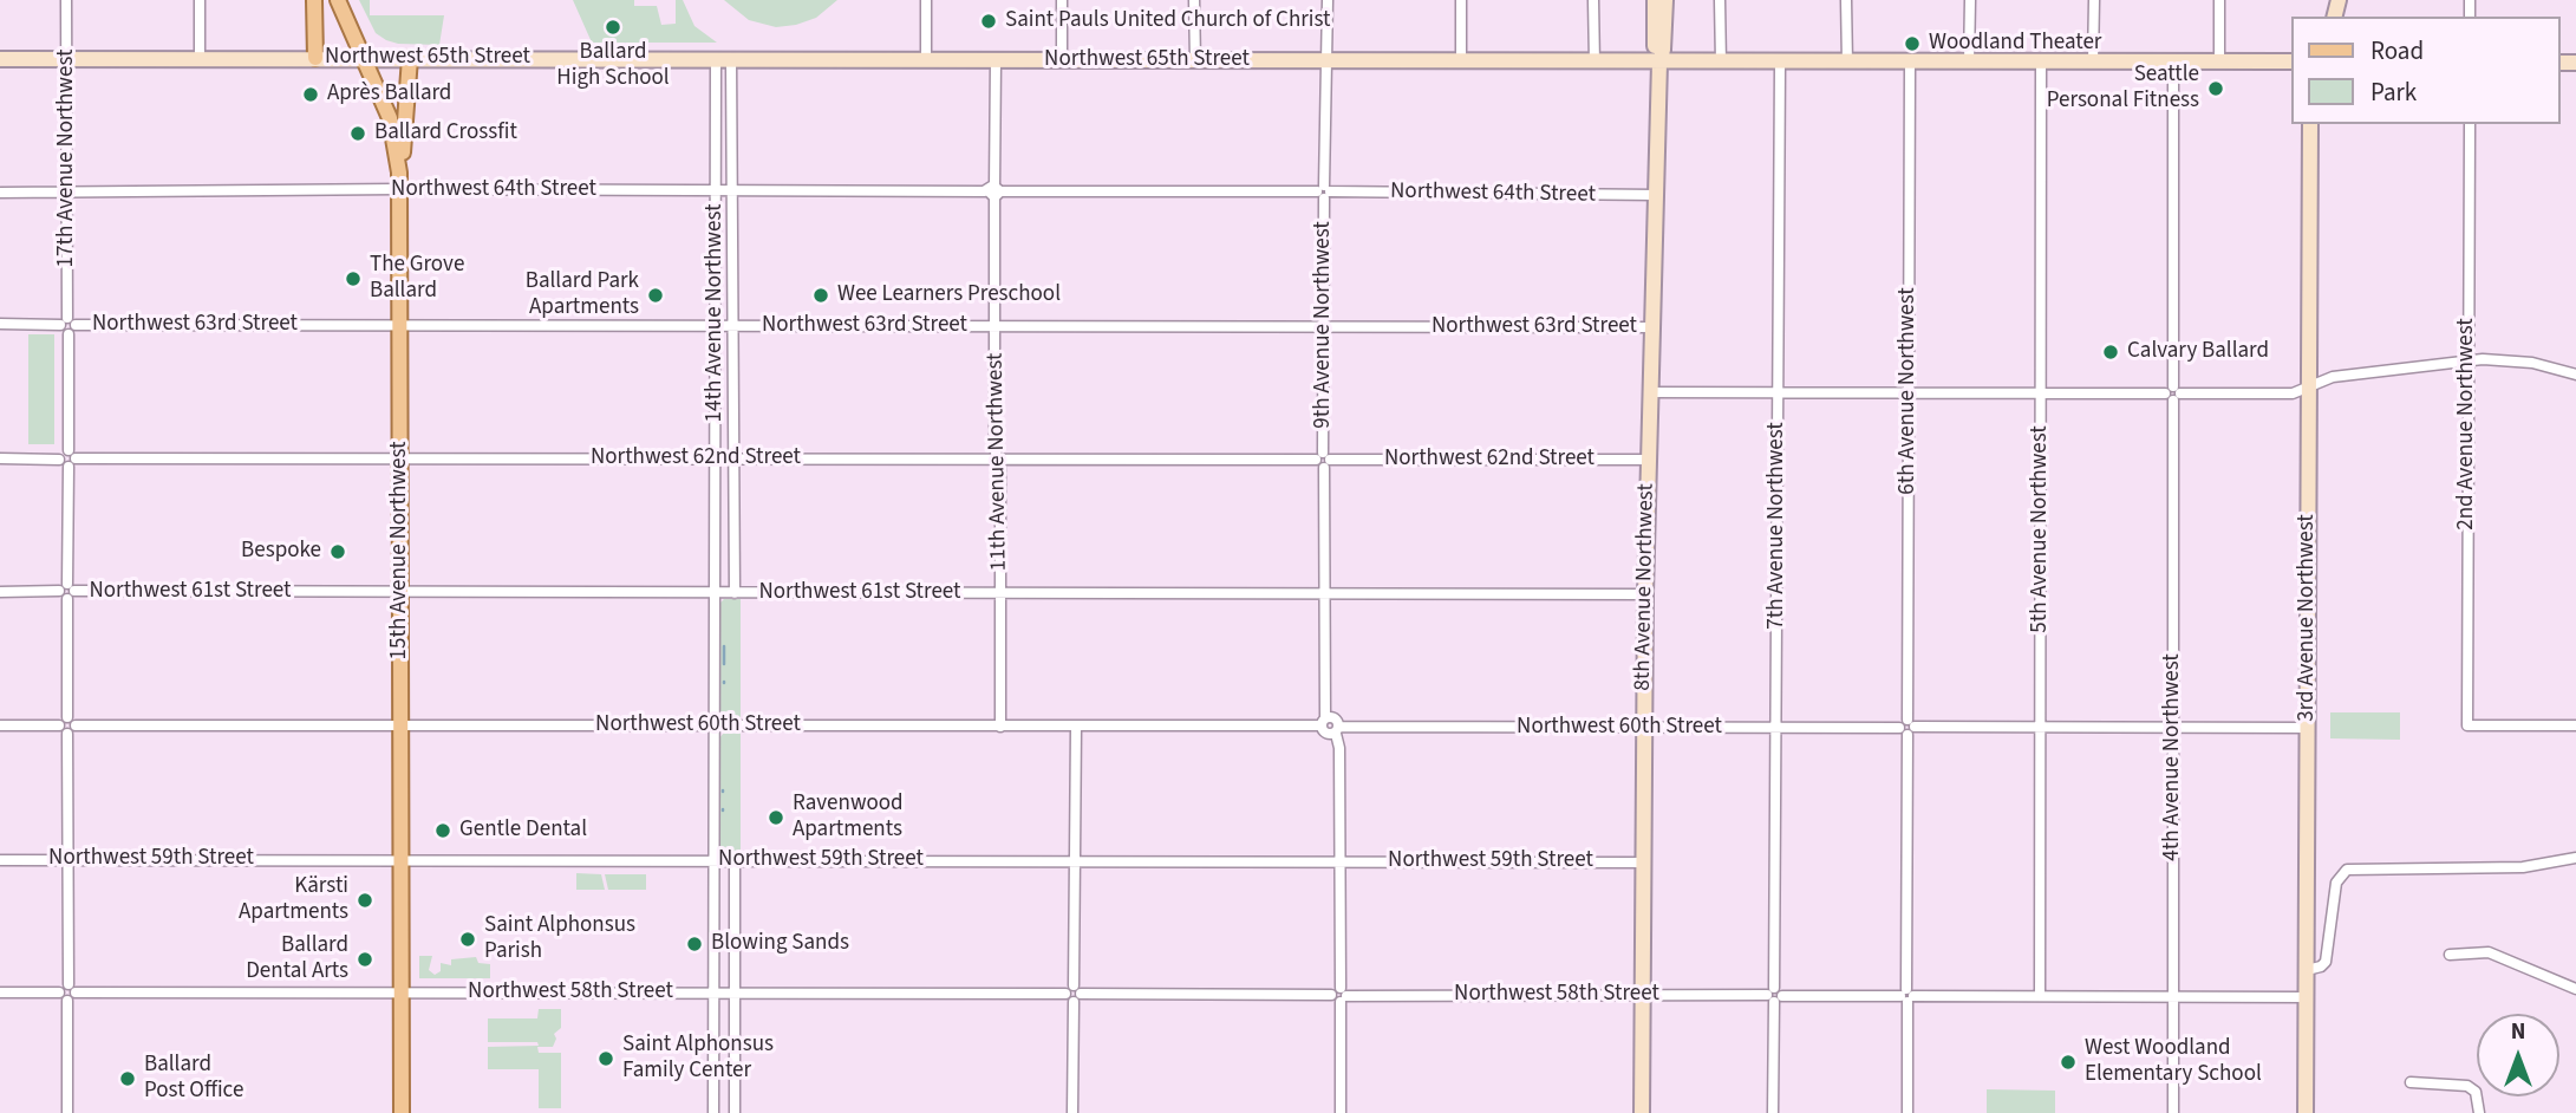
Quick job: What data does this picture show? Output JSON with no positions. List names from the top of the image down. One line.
{"streets":{"main road":["15th Avenue Northwest"],"street":["Northwest 65th Street","17th Avenue Northwest","Northwest 64th Street","14th Avenue Northwest","Northwest 63rd Street","9th Avenue Northwest","6th Avenue Northwest","2nd Avenue Northwest","Northwest 62nd Street","11th Avenue Northwest","7th Avenue Northwest","5th Avenue Northwest","8th Avenue Northwest","Northwest 61st Street","3rd Avenue Northwest","Northwest 60th Street","4th Avenue Northwest","Northwest 59th Street","Northwest 58th Street"]},"crossings":[["Northwest 65th Street","17th Avenue Northwest"],["Northwest 65th Street","14th Avenue Northwest"],["Northwest 65th Street","9th Avenue Northwest"],["Northwest 65th Street","6th Avenue Northwest"],["Northwest 65th Street","11th Avenue Northwest"],["Northwest 65th Street","7th Avenue Northwest"],["Northwest 65th Street","5th Avenue Northwest"],["Northwest 65th Street","15th Avenue Northwest"],["Northwest 65th Street","8th Avenue Northwest"],["Northwest 65th Street","4th Avenue Northwest"],["17th Avenue Northwest","Northwest 64th Street"],["17th Avenue Northwest","Northwest 63rd Street"],["Northwest 64th Street","14th Avenue Northwest"],["Northwest 64th Street","9th Avenue Northwest"],["Northwest 64th Street","11th Avenue Northwest"],["Northwest 64th Street","15th Avenue Northwest"],["Northwest 64th Street","8th Avenue Northwest"],["14th Avenue Northwest","Northwest 63rd Street"],["14th Avenue Northwest","Northwest 62nd Street"],["14th Avenue Northwest","Northwest 61st Street"],["14th Avenue Northwest","Northwest 60th Street"],["14th Avenue Northwest","Northwest 59th Street"],["14th Avenue Northwest","Northwest 58th Street"],["Northwest 63rd Street","9th Avenue Northwest"],["Northwest 63rd Street","11th Avenue Northwest"],["Northwest 63rd Street","15th Avenue Northwest"],["Northwest 63rd Street","8th Avenue Northwest"],["9th Avenue Northwest","Northwest 62nd Street"],["9th Avenue Northwest","Northwest 61st Street"],["9th Avenue Northwest","Northwest 60th Street"],["6th Avenue Northwest","Northwest 60th Street"],["6th Avenue Northwest","Northwest 58th Street"],["Northwest 62nd Street","11th Avenue Northwest"],["Northwest 62nd Street","15th Avenue Northwest"],["Northwest 62nd Street","8th Avenue Northwest"],["11th Avenue Northwest","Northwest 61st Street"],["11th Avenue Northwest","Northwest 60th Street"],["7th Avenue Northwest","Northwest 60th Street"],["7th Avenue Northwest","Northwest 58th Street"],["5th Avenue Northwest","Northwest 60th Street"],["5th Avenue Northwest","Northwest 58th Street"],["15th Avenue Northwest","Northwest 61st Street"],["15th Avenue Northwest","Northwest 60th Street"],["15th Avenue Northwest","Northwest 59th Street"],["15th Avenue Northwest","Northwest 58th Street"],["8th Avenue Northwest","Northwest 61st Street"],["8th Avenue Northwest","Northwest 60th Street"],["8th Avenue Northwest","Northwest 59th Street"],["8th Avenue Northwest","Northwest 58th Street"],["3rd Avenue Northwest","Northwest 60th Street"],["3rd Avenue Northwest","Northwest 58th Street"],["Northwest 60th Street","4th Avenue Northwest"],["4th Avenue Northwest","Northwest 58th Street"]],"places":["Saint Pauls United Church of Christ","Ballard High School","Woodland Theater","Seattle Personal Fitness","Après Ballard","Ballard Crossfit","The Grove Ballard","Ballard Park Apartments","Wee Learners Preschool","Calvary Ballard","Bespoke","Ravenwood Apartments","Gentle Dental","Kärsti Apartments","Saint Alphonsus Parish","Blowing Sands","Ballard Dental Arts","Saint Alphonsus Family Center","West Woodland Elementary School","Ballard Post Office"],"legend":["Road","Park"],"north":"top"}
